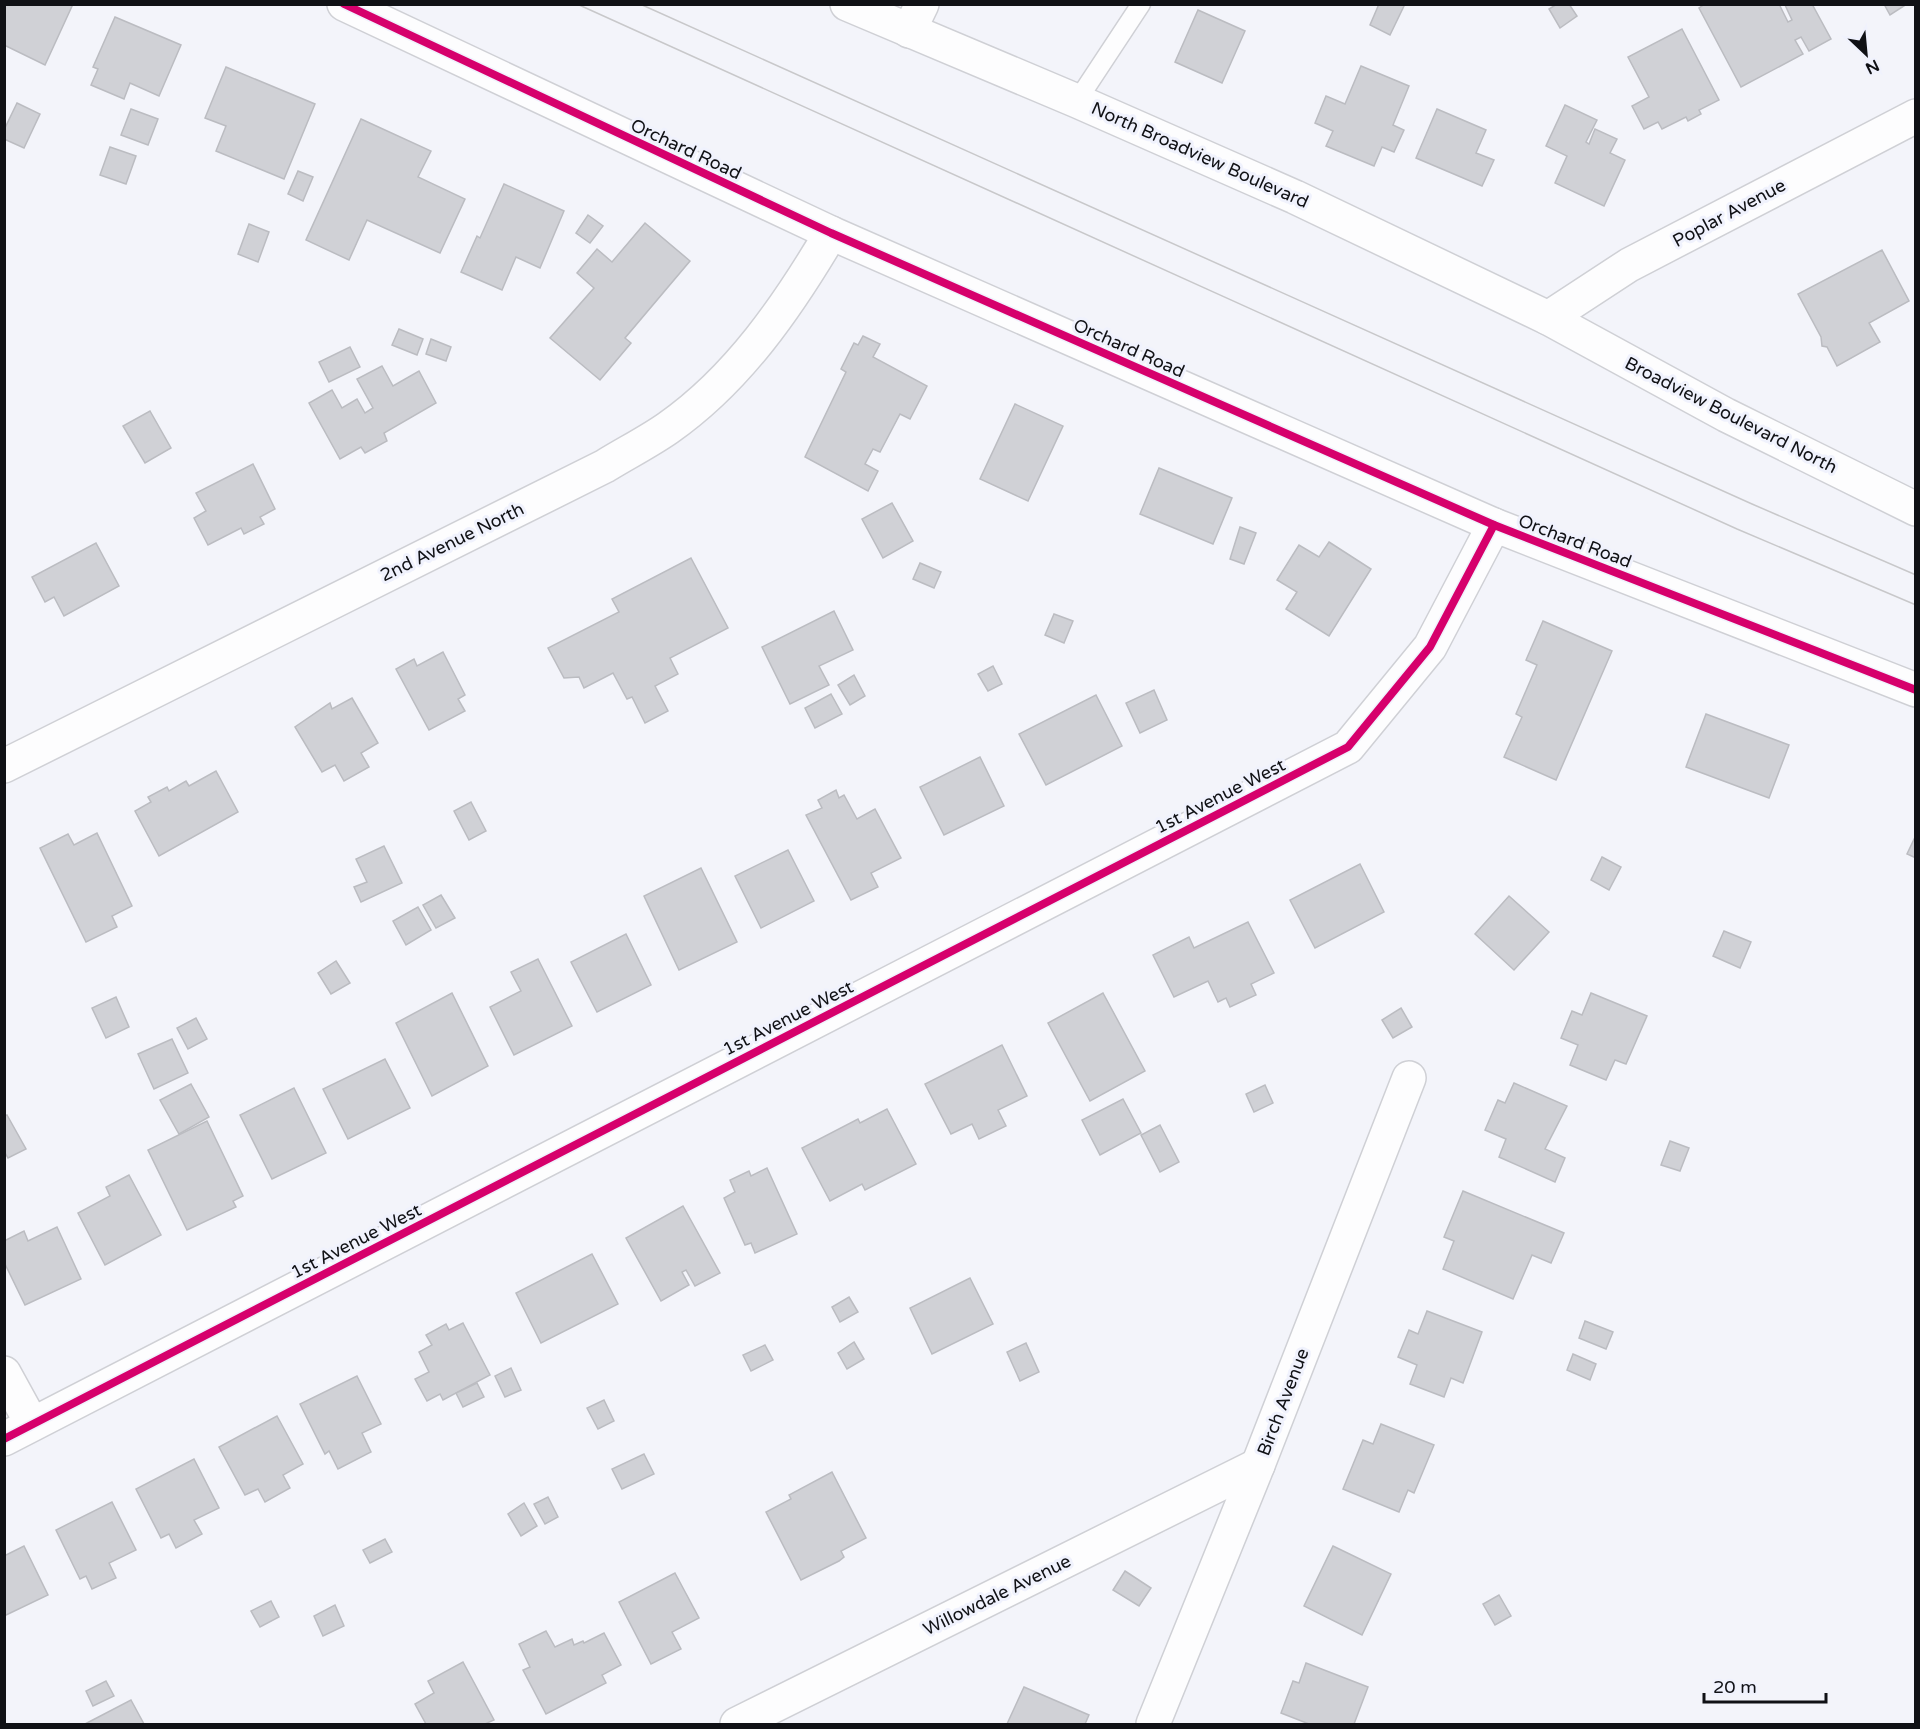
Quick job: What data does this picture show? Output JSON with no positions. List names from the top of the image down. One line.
{"streets":{"street":["Orchard Road","North Broadview Boulevard","Poplar Avenue","Broadview Boulevard North","2nd Avenue North","1st Avenue West","Birch Avenue","Willowdale Avenue"]},"crossings":[["Orchard Road","2nd Avenue North"],["Orchard Road","1st Avenue West"],["North Broadview Boulevard","Poplar Avenue"],["North Broadview Boulevard","Broadview Boulevard North"],["Poplar Avenue","Broadview Boulevard North"],["Birch Avenue","Willowdale Avenue"]],"scale_bar":"20 m","north":"bottom right"}
